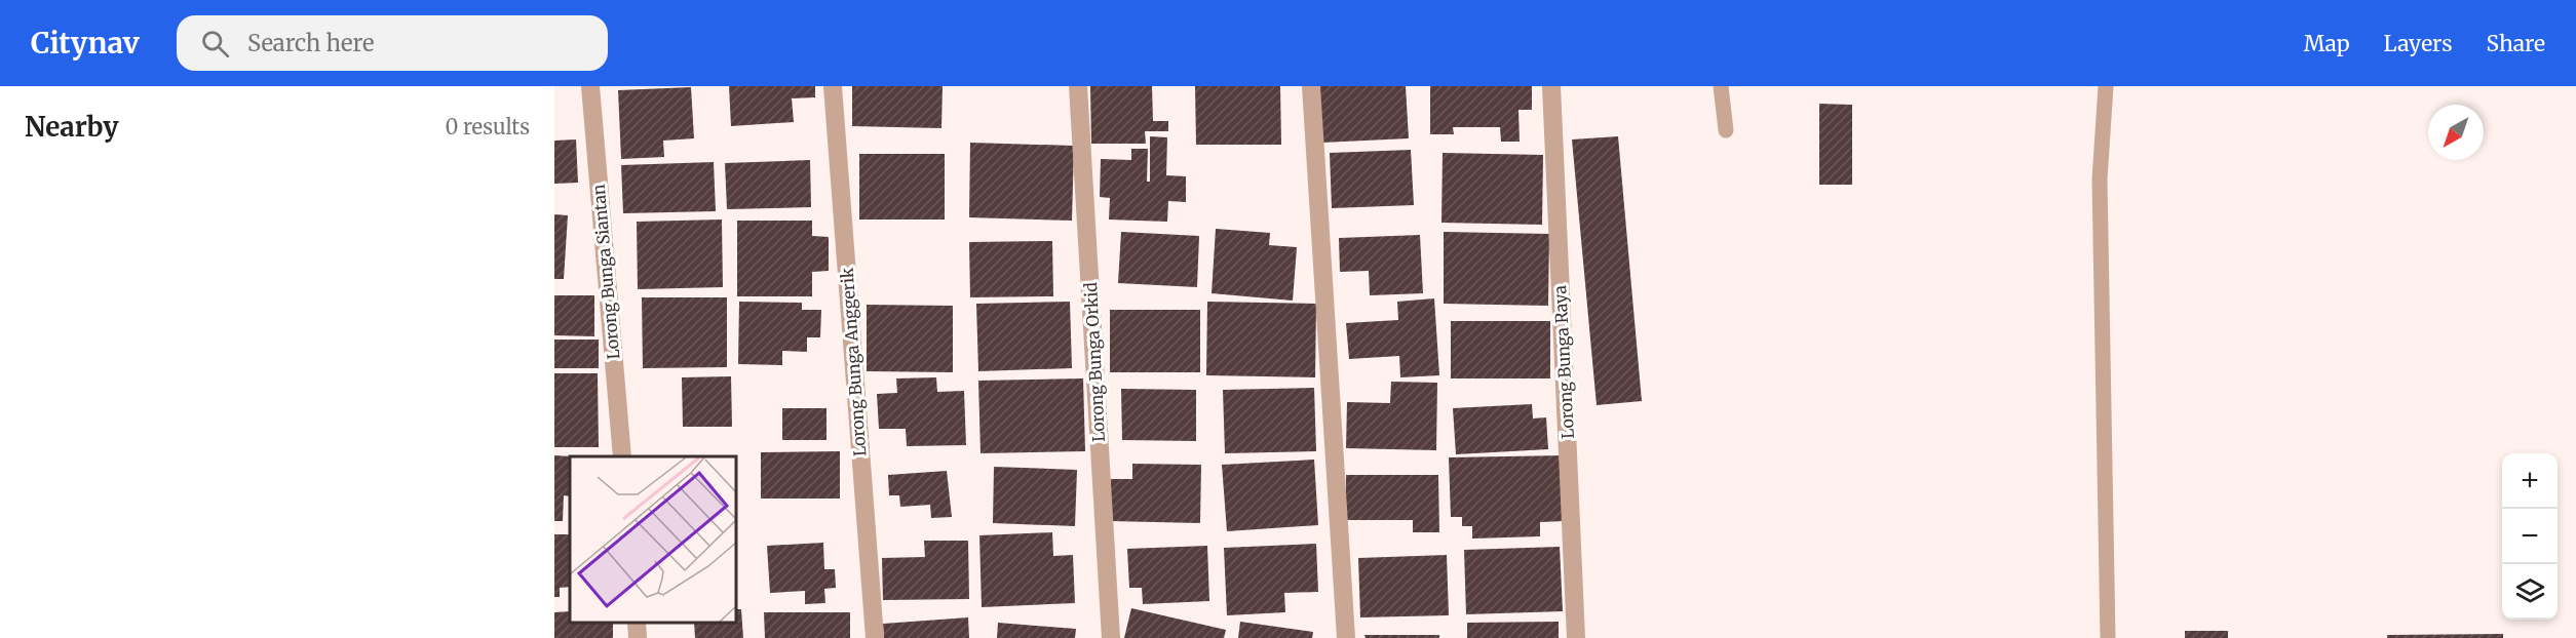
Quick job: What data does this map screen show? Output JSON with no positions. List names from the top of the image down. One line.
{"streets":{"street":["Lorong Bunga Siantan","Lorong Bunga Anggerik","Lorong Bunga Orkid","Lorong Bunga Raya"]},"north":"bottom left","page":{"header":"Citynav","search":"Search here","nav":["Map","Layers","Share"],"heading":["Nearby","0 results"],"map_buttons":["+","−"]}}
